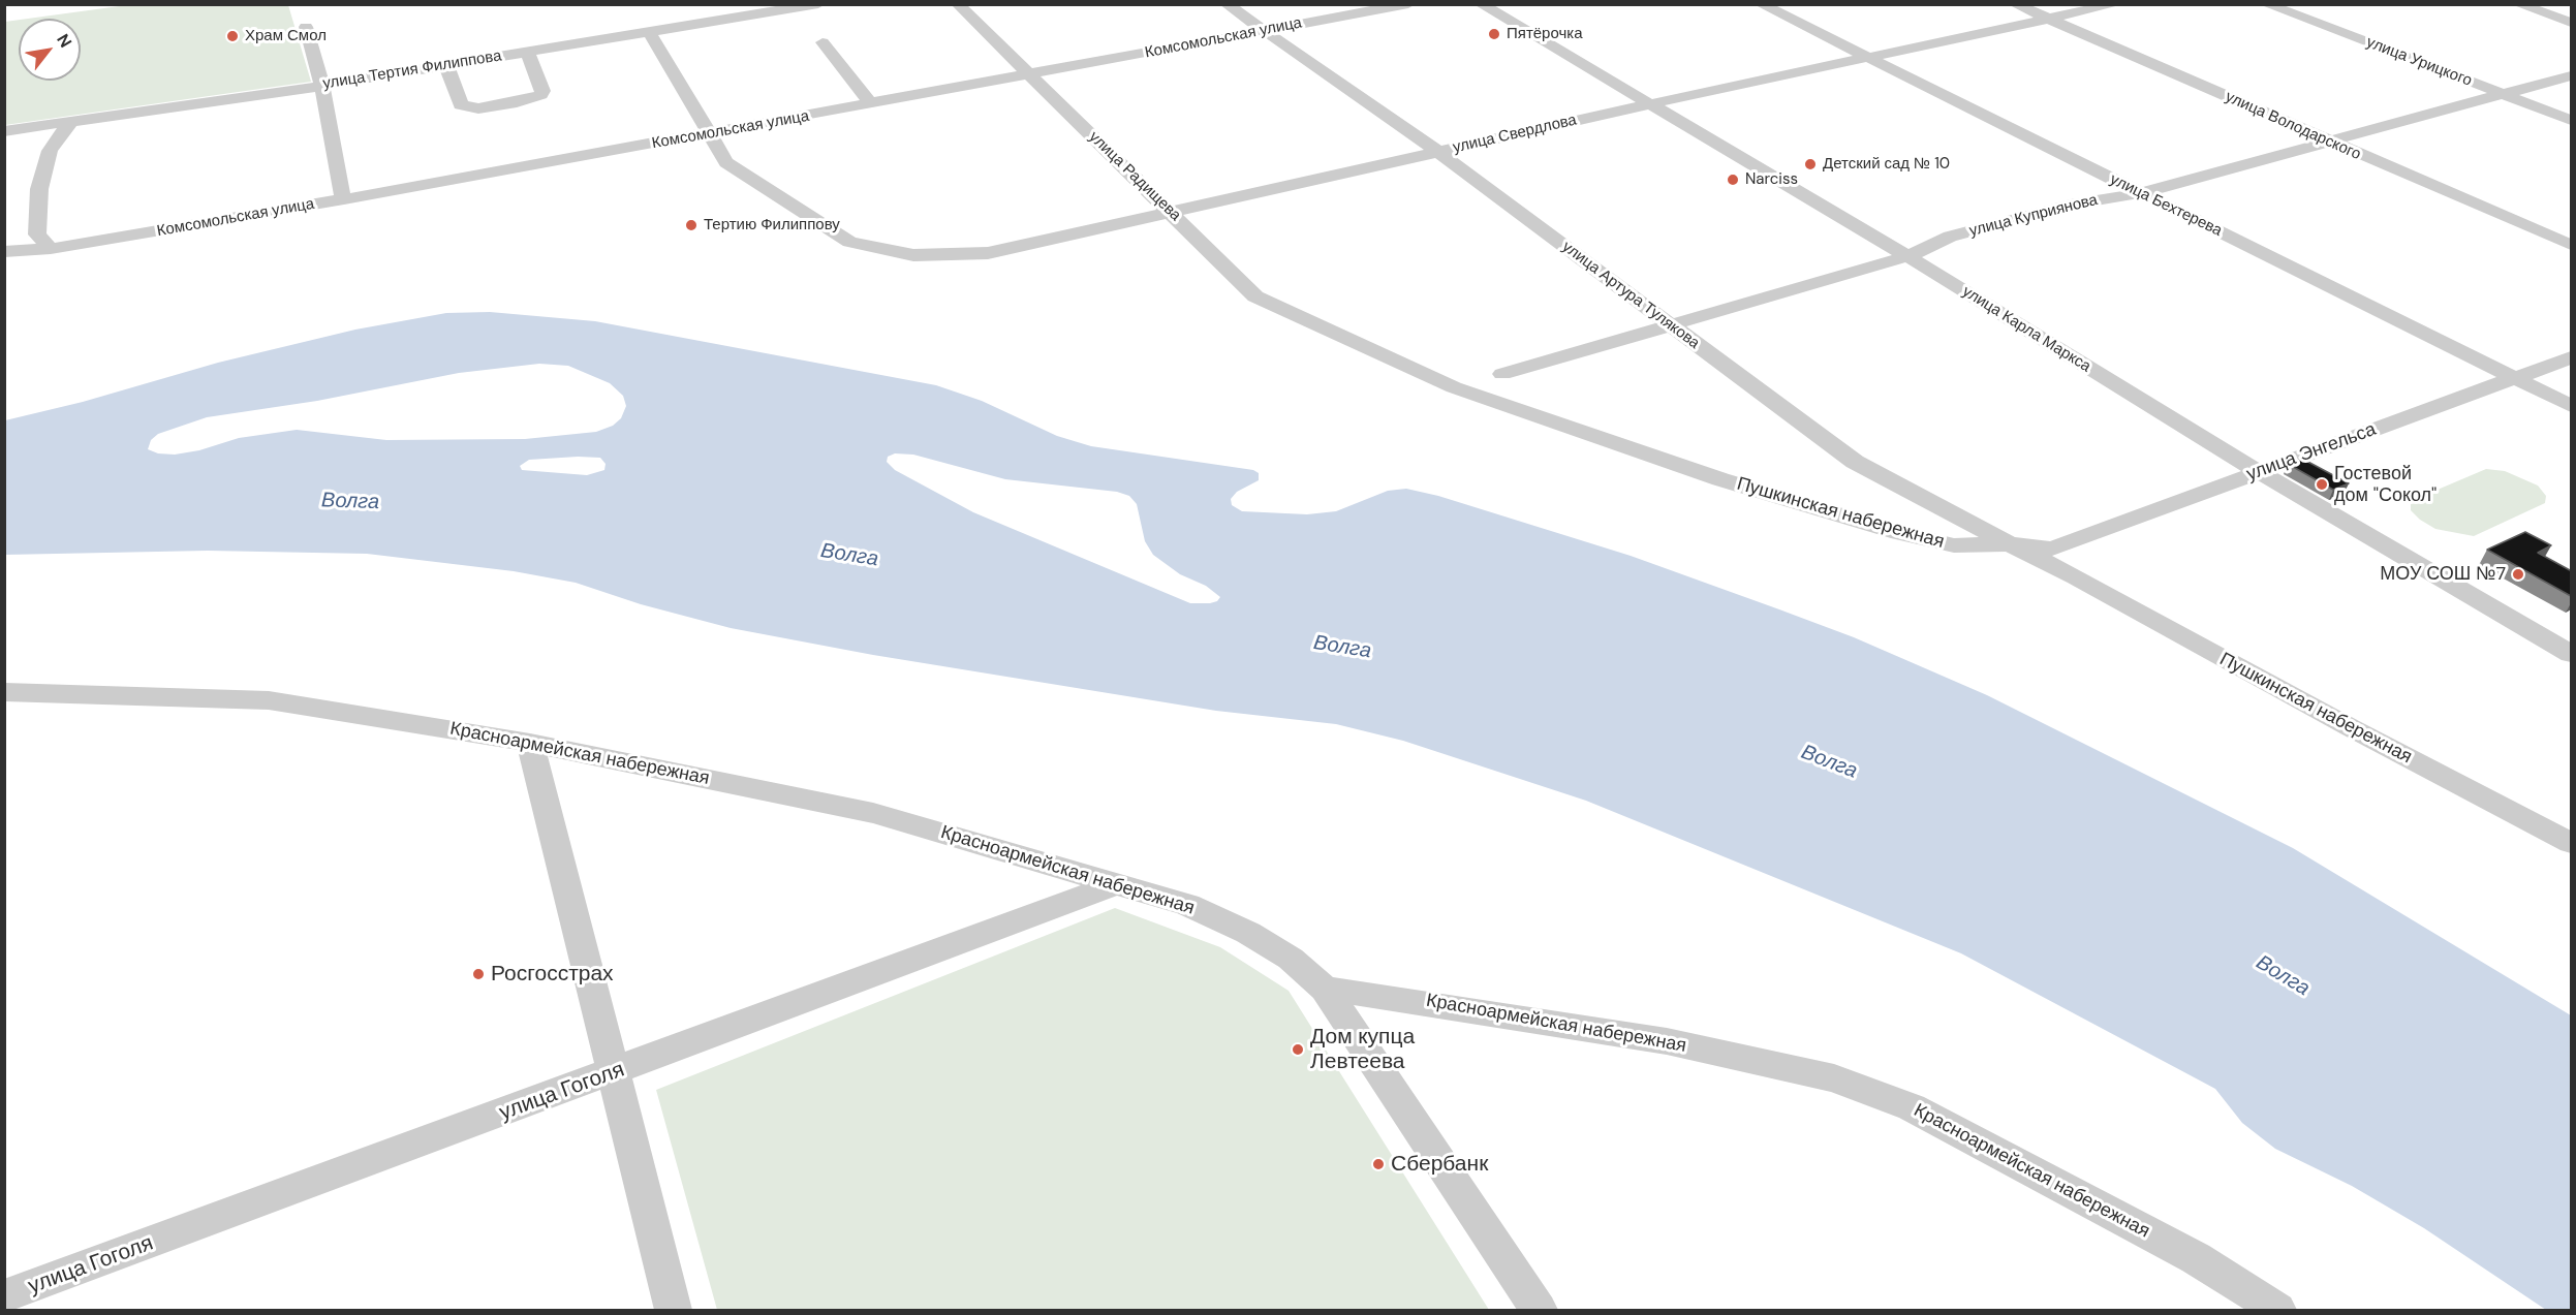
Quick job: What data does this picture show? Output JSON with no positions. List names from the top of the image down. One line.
{"streets":{"street":["Комсомольская улица","улица Урицкого","улица Тертия Филиппова","улица Володарского","улица Свердлова","улица Радищева","улица Бехтерева","улица Куприянова","улица Артура Тулякова","улица Карла Маркса","улица Энгельса","Пушкинская набережная","Красноармейская набережная","улица Гоголя"]},"crossings":[["Комсомольская улица","улица Свердлова"],["Комсомольская улица","улица Радищева"],["Комсомольская улица","улица Артура Тулякова"],["улица Урицкого","улица Куприянова"],["улица Тертия Филиппова","улица Свердлова"],["улица Володарского","улица Свердлова"],["улица Володарского","улица Куприянова"],["улица Свердлова","улица Радищева"],["улица Свердлова","улица Бехтерева"],["улица Свердлова","улица Артура Тулякова"],["улица Свердлова","улица Карла Маркса"],["улица Радищева","Пушкинская набережная"],["улица Бехтерева","улица Куприянова"],["улица Бехтерева","улица Энгельса"],["улица Куприянова","улица Артура Тулякова"],["улица Куприянова","улица Карла Маркса"],["улица Артура Тулякова","улица Энгельса"],["улица Артура Тулякова","Пушкинская набережная"],["улица Карла Маркса","улица Энгельса"],["Красноармейская набережная","улица Гоголя"]],"water":["Волга"],"places":["Пятёрочка","Храм Смол","Детский сад № 10","Narciss","Тертию Филиппову","Гостевой дом \"Сокол\"","МОУ СОШ №7","Росгосстрах","Дом купца Левтеева","Сбербанк"],"north":"top right"}
